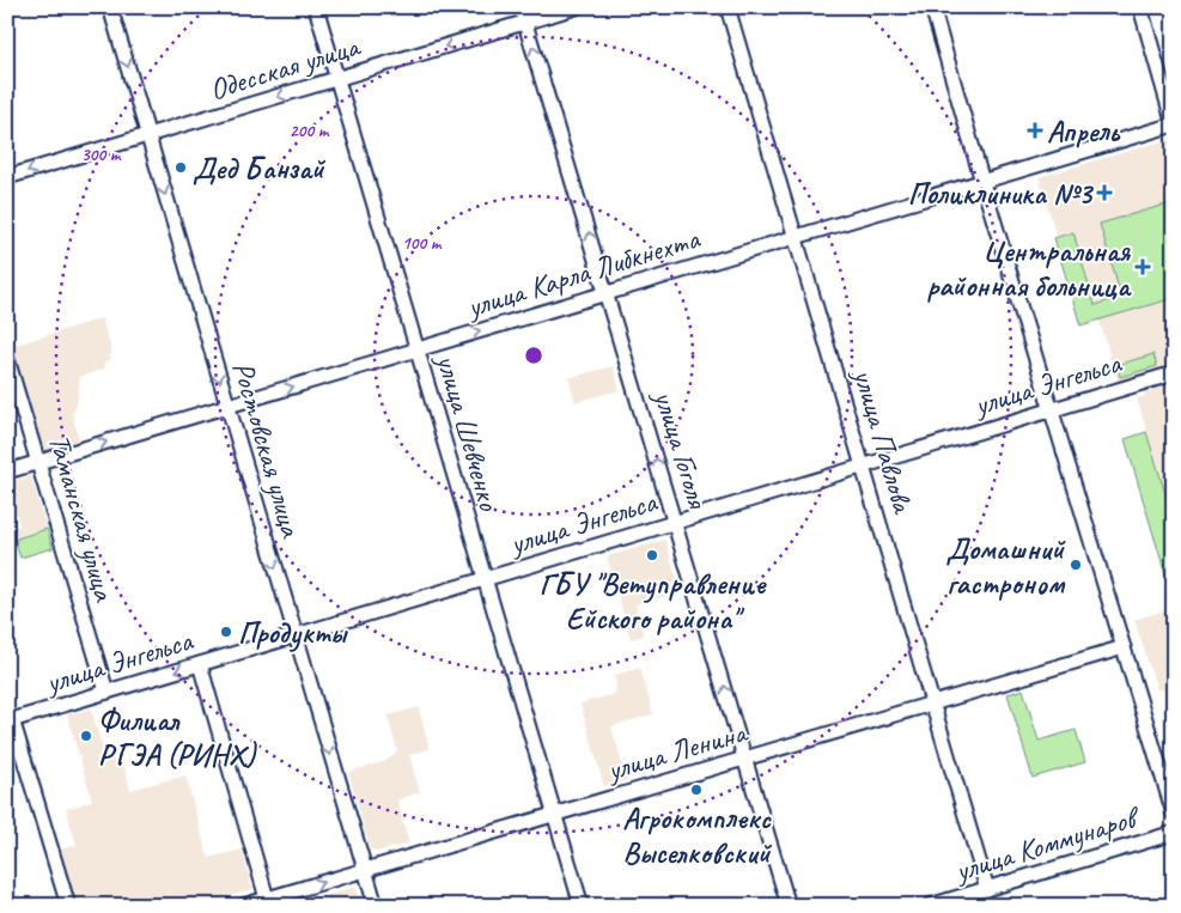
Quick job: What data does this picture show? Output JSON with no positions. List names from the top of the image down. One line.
{"streets":{"street":["Одесская улица","улица Карла Либкнехта","улица Энгельса","улица Шевченко","улица Павлова","Ростовская улица","улица Гоголя","Таманская улица","улица Ленина","улица Коммунаров"]},"crossings":[["Одесская улица","улица Шевченко"],["Одесская улица","Ростовская улица"],["Одесская улица","улица Гоголя"],["улица Карла Либкнехта","улица Шевченко"],["улица Карла Либкнехта","улица Павлова"],["улица Карла Либкнехта","Ростовская улица"],["улица Карла Либкнехта","улица Гоголя"],["улица Карла Либкнехта","Таманская улица"],["улица Энгельса","улица Шевченко"],["улица Энгельса","улица Павлова"],["улица Энгельса","Ростовская улица"],["улица Энгельса","улица Гоголя"],["улица Энгельса","Таманская улица"],["улица Шевченко","улица Ленина"],["улица Павлова","улица Ленина"],["улица Павлова","улица Коммунаров"],["Ростовская улица","улица Ленина"],["улица Гоголя","улица Ленина"]],"one_way":["Одесская улица","улица Карла Либкнехта","Ростовская улица","улица Гоголя"],"places":{"health":["Апрель","Поликлиника №3","Центральная районная больница"],"other":["Дед Банзай","ГБУ \"Ветуправление Ейского района\"","Домашний гастроном","Продукты","Филиал РГЭА (РИНХ)","Агрокомплекс Выселковский"]},"rings":["200 m","300 m","100 m"]}
